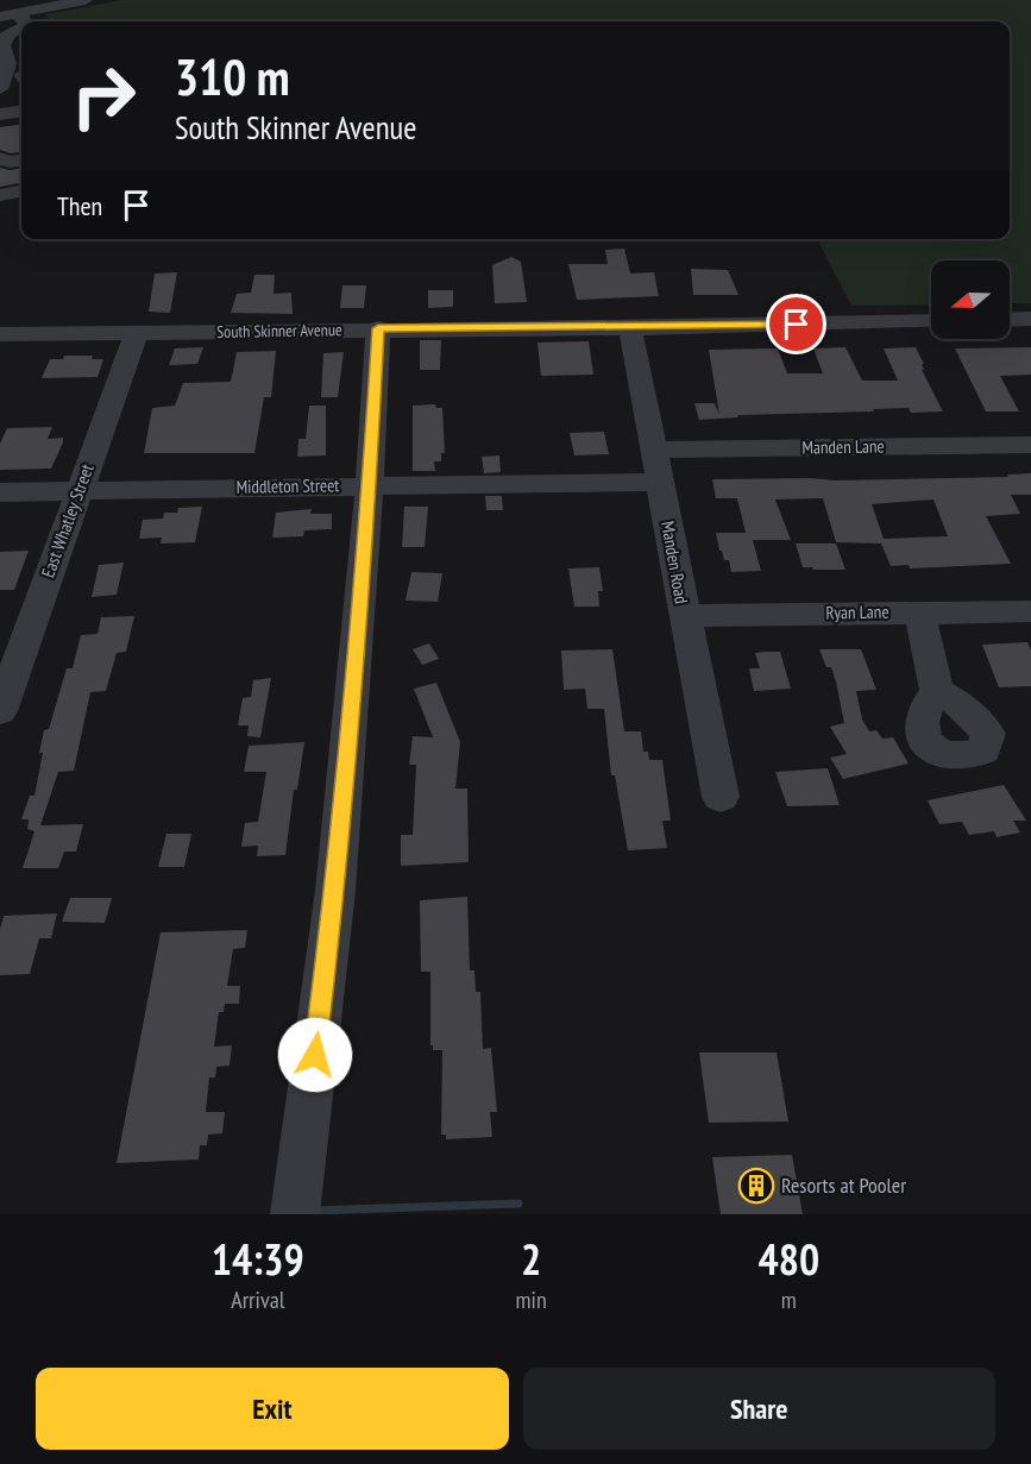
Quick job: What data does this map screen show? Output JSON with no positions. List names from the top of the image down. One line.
{"streets":{"street":["South Skinner Avenue","Manden Lane","Middleton Street","East Whatley Street","Manden Road","Ryan Lane"]},"crossings":[["South Skinner Avenue","East Whatley Street"],["South Skinner Avenue","Manden Road"],["Manden Lane","Manden Road"],["Middleton Street","East Whatley Street"],["Middleton Street","Manden Road"],["Manden Road","Ryan Lane"]],"places":{"building":["Resorts at Pooler"]},"north":"left","page":{"turn":["310 m","South Skinner Avenue"],"then":"Then","eta":["14:39","Arrival","2","min","480","m"],"buttons":["Exit","Share"]}}
